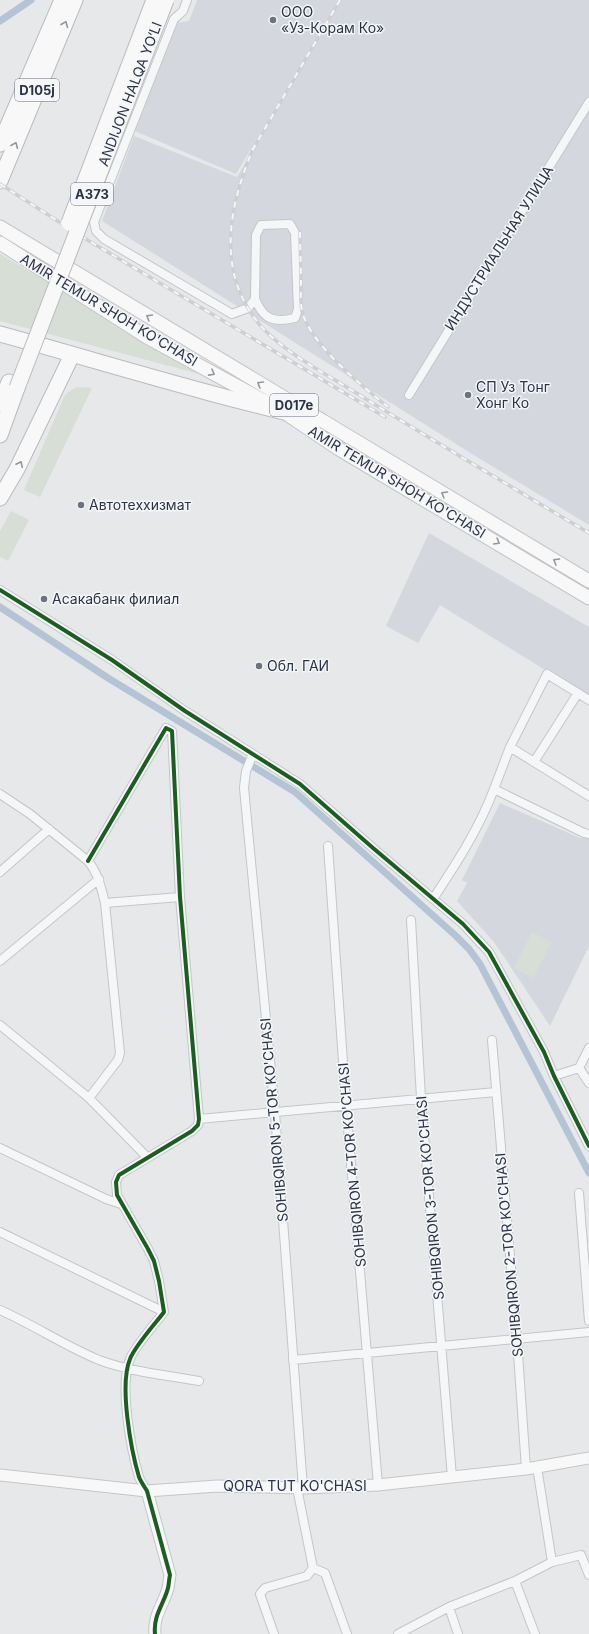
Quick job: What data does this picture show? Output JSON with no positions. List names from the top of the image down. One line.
{"streets":{"highway":["D105j","ANDIJON HALQA YO‘LI","A373"],"main road":["AMIR TEMUR SHOH KO'CHASI","D017e"],"street":["ИНДУСТРИАЛЬНАЯ УЛИЦА","SOHIBQIRON 5-TOR KO'CHASI","SOHIBQIRON 4-TOR KO'CHASI","SOHIBQIRON 3-TOR KO'CHASI","SOHIBQIRON 2-TOR KO'CHASI","QORA TUT KO'CHASI"]},"crossings":[["SOHIBQIRON 5-TOR KO'CHASI","QORA TUT KO'CHASI"],["SOHIBQIRON 4-TOR KO'CHASI","QORA TUT KO'CHASI"],["SOHIBQIRON 3-TOR KO'CHASI","QORA TUT KO'CHASI"],["SOHIBQIRON 2-TOR KO'CHASI","QORA TUT KO'CHASI"]],"places":["ООО «Уз-Корам Ко»","СП Уз Тонг Хонг Ко","Автотеххизмат","Асакабанк филиал","Обл. ГАИ"]}
